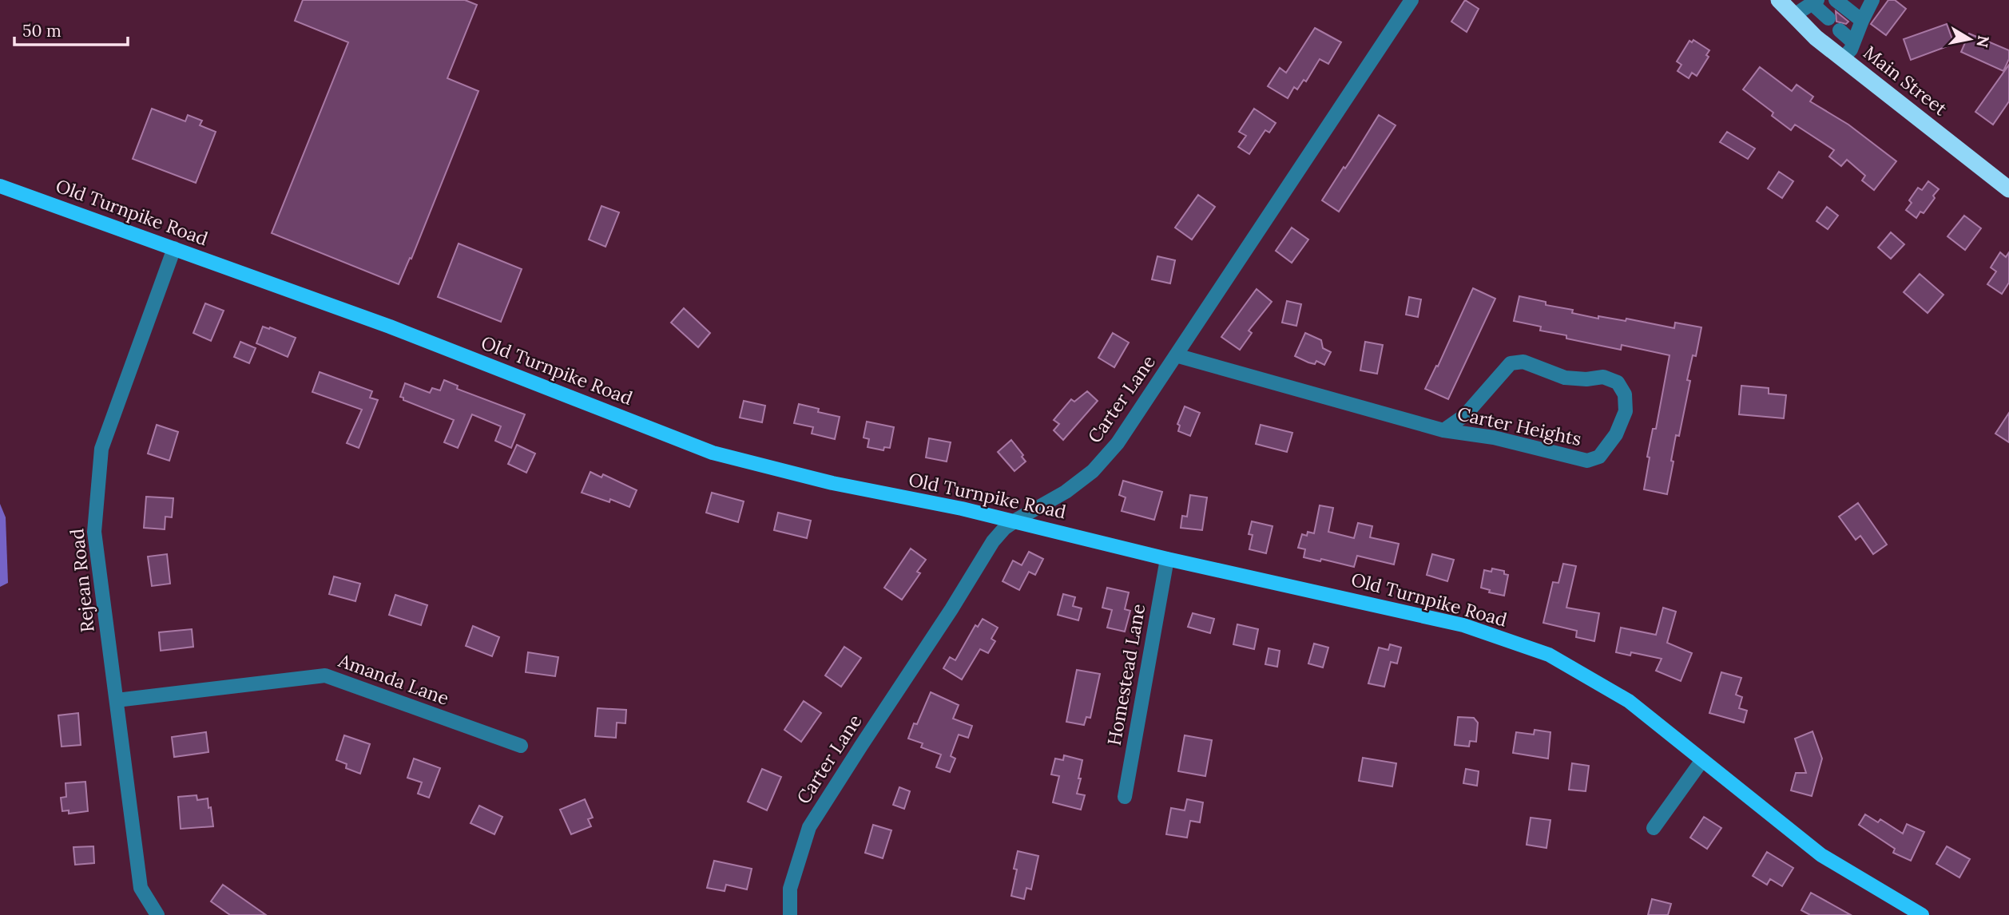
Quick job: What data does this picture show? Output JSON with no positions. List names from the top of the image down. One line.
{"streets":{"highway":["Main Street"],"main road":["Old Turnpike Road"],"street":["Carter Lane","Carter Heights","Rejean Road","Homestead Lane","Amanda Lane"]},"crossings":[["Old Turnpike Road","Carter Lane"],["Old Turnpike Road","Rejean Road"],["Old Turnpike Road","Homestead Lane"],["Carter Lane","Carter Heights"],["Rejean Road","Amanda Lane"]],"scale_bar":"50 m","north":"right"}
